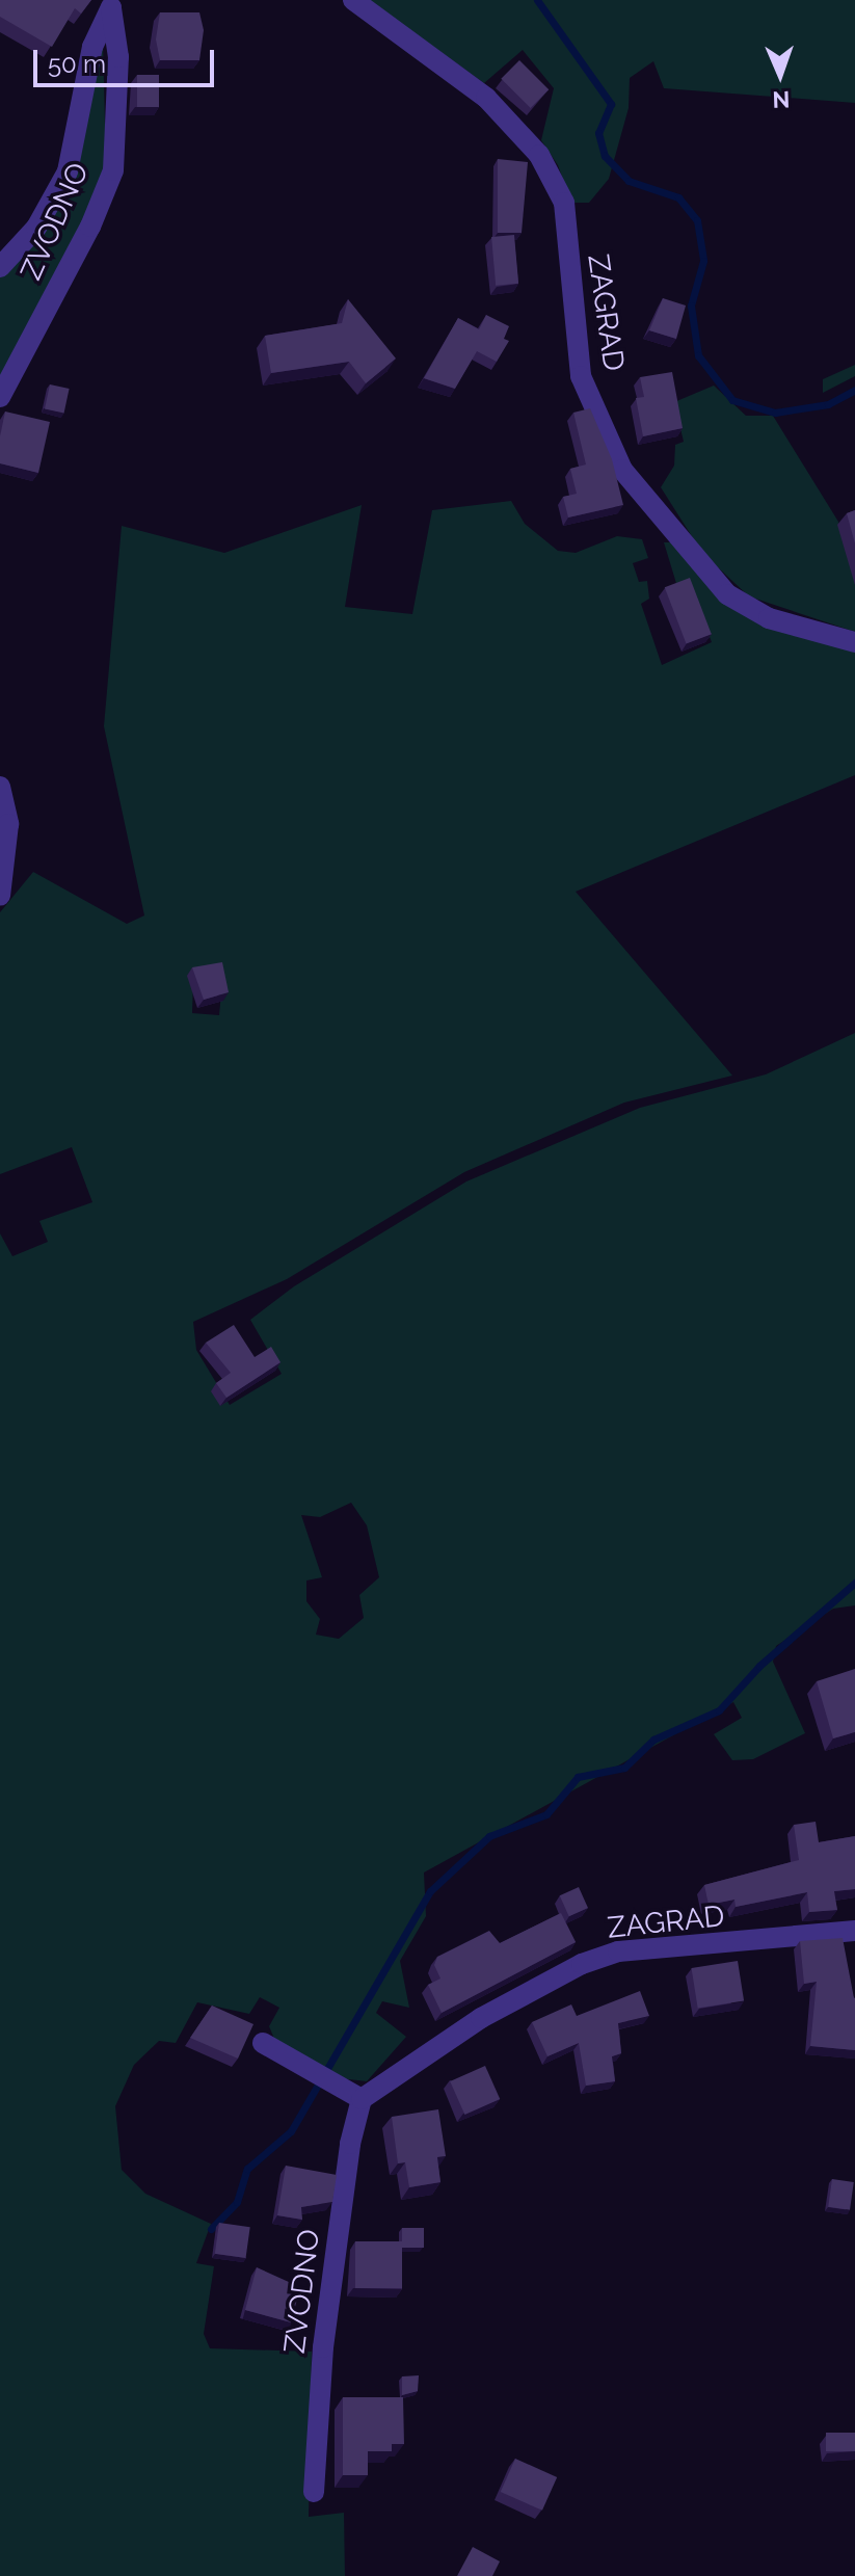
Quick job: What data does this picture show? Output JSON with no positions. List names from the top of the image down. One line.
{"streets":{"street":["ZVODNO","ZAGRAD"]},"crossings":[["ZVODNO","ZAGRAD"]],"scale_bar":"50 m","north":"bottom"}
